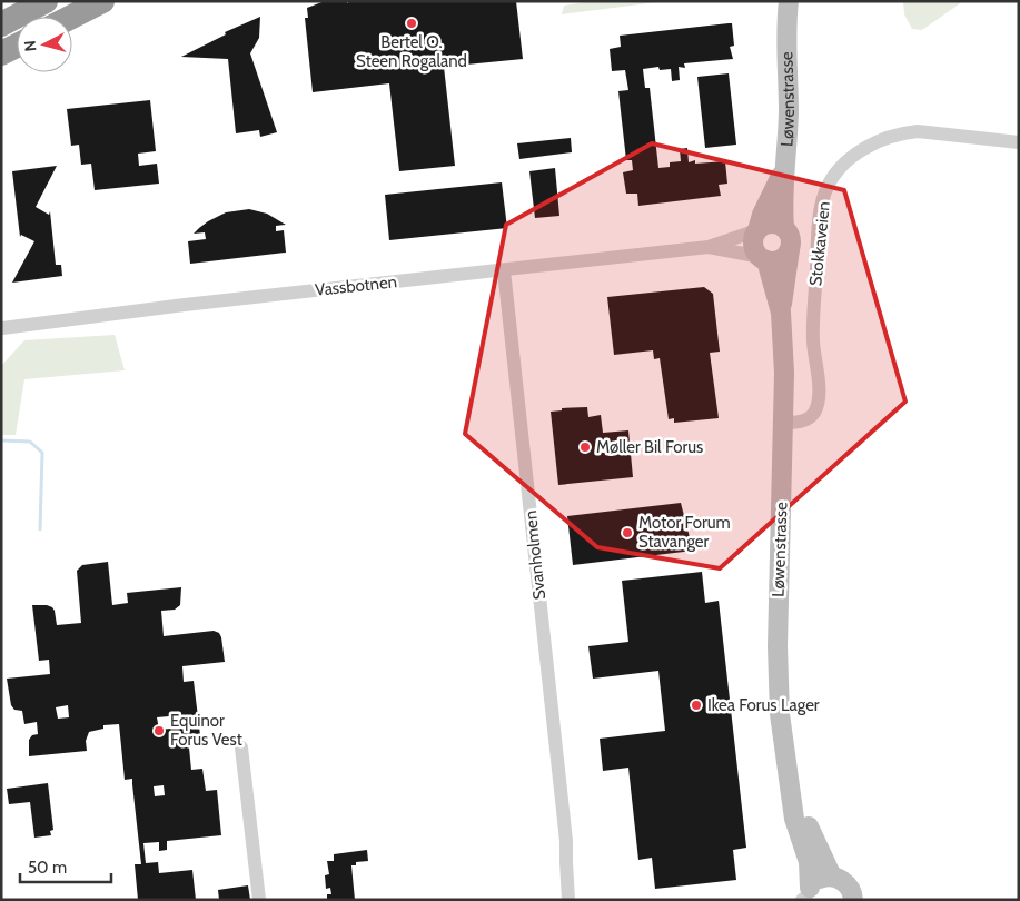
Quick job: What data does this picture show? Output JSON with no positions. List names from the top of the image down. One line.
{"streets":{"main road":["Løwenstrasse"],"street":["Stokkaveien","Vassbotnen","Svanholmen"]},"crossings":[["Løwenstrasse","Stokkaveien"],["Løwenstrasse","Vassbotnen"],["Vassbotnen","Svanholmen"]],"places":["Bertel O. Steen Rogaland","Møller Bil Forus","Motor Forum Stavanger","Ikea Forus Lager","Equinor Forus Vest"],"scale_bar":"50 m","north":"left"}
